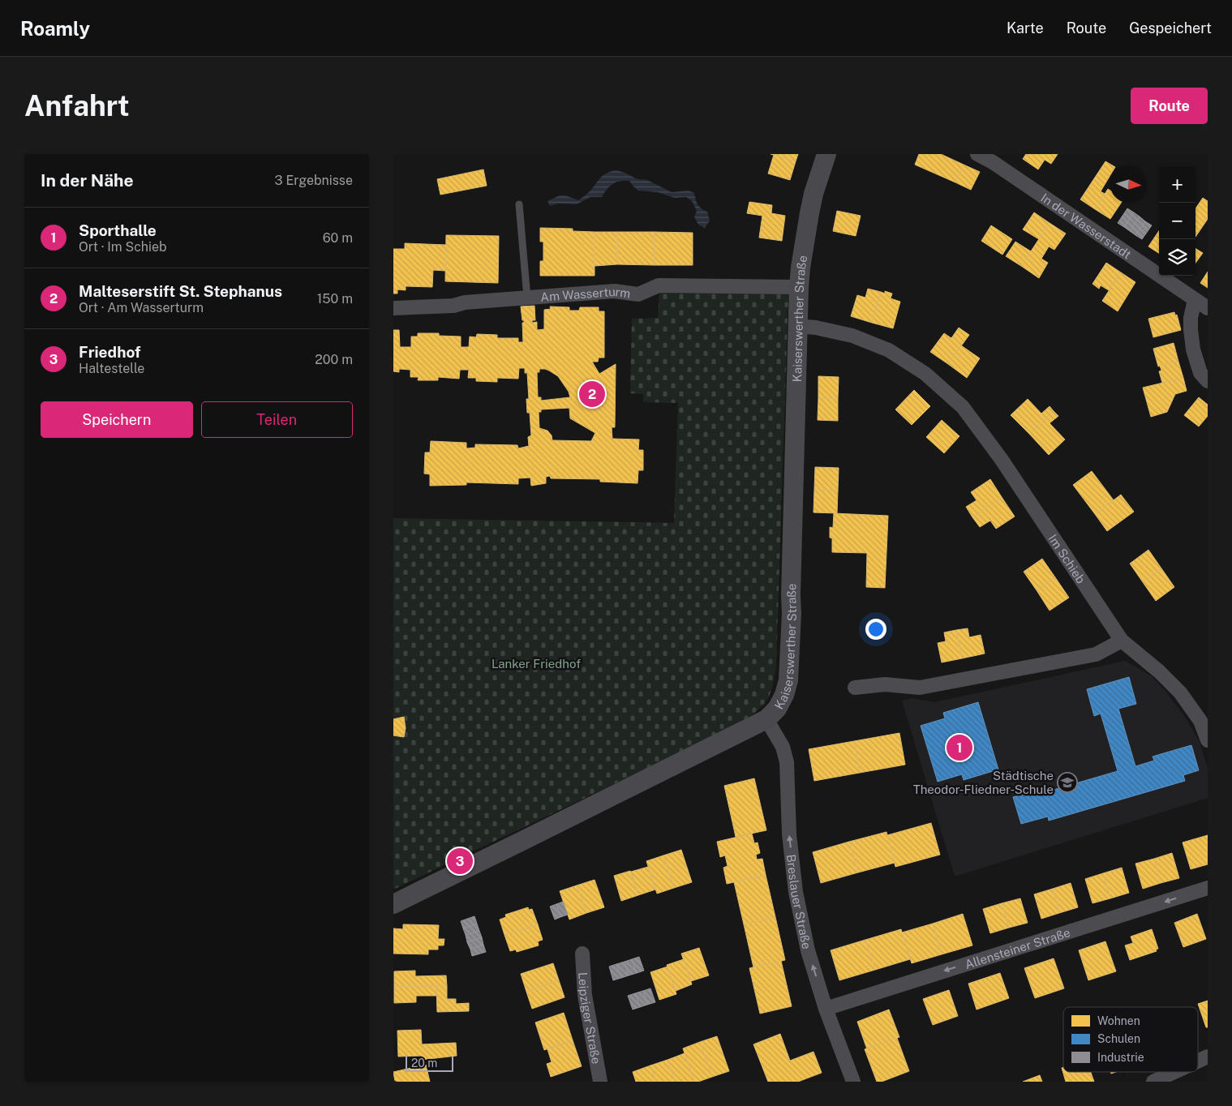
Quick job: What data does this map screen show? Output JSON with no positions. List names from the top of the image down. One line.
{"streets":{"street":["In der Wasserstadt","Am Wasserturm","Kaiserswerther Straße","Im Schieb","Breslauer Straße","Allensteiner Straße","Leipziger Straße"]},"crossings":[["Am Wasserturm","Kaiserswerther Straße"],["Kaiserswerther Straße","Im Schieb"],["Kaiserswerther Straße","Breslauer Straße"],["Breslauer Straße","Allensteiner Straße"]],"one_way":["Breslauer Straße","Allensteiner Straße"],"parks":["Lanker Friedhof"],"places":{"school or university":["Städtische Theodor-Fliedner-Schule"]},"legend":["Wohnen","Schulen","Industrie"],"scale_bar":"20 m","north":"right","page":{"header":"Roamly","nav":["Karte","Route","Gespeichert"],"buttons":["Route",["Speichern","Teilen"]],"title":"Anfahrt","heading":["In der Nähe","3 Ergebnisse"],"map_buttons":["+","−"],"list":[{"mark":"1","name":"Sporthalle","note":"Ort · Im Schieb","value":"60 m"},{"mark":"2","name":"Malteserstift St. Stephanus","note":"Ort · Am Wasserturm","value":"150 m"},{"mark":"3","name":"Friedhof","note":"Haltestelle","value":"200 m"}],"pins":["2","1","3"],"scale":"20 m"}}
